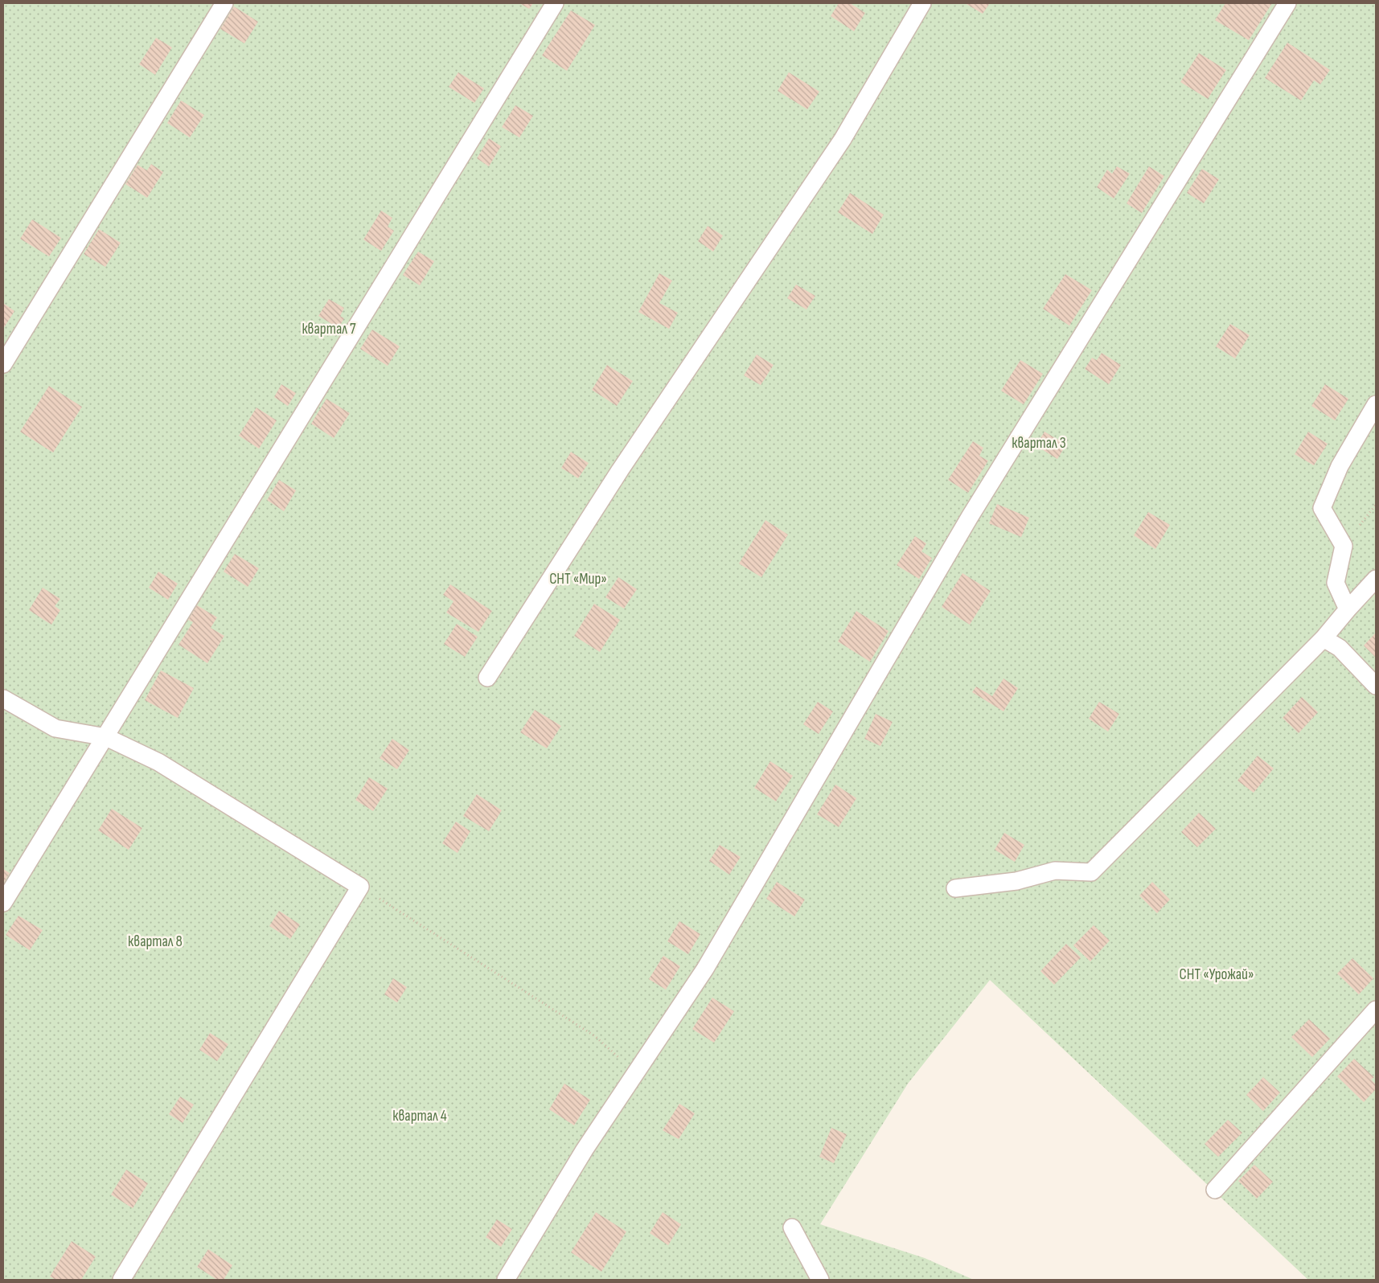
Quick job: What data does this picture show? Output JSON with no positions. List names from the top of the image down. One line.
{"parks":["квартал 7","квартал 3","СНТ «Мир»","квартал 8","СНТ «Урожай»","квартал 4"]}
